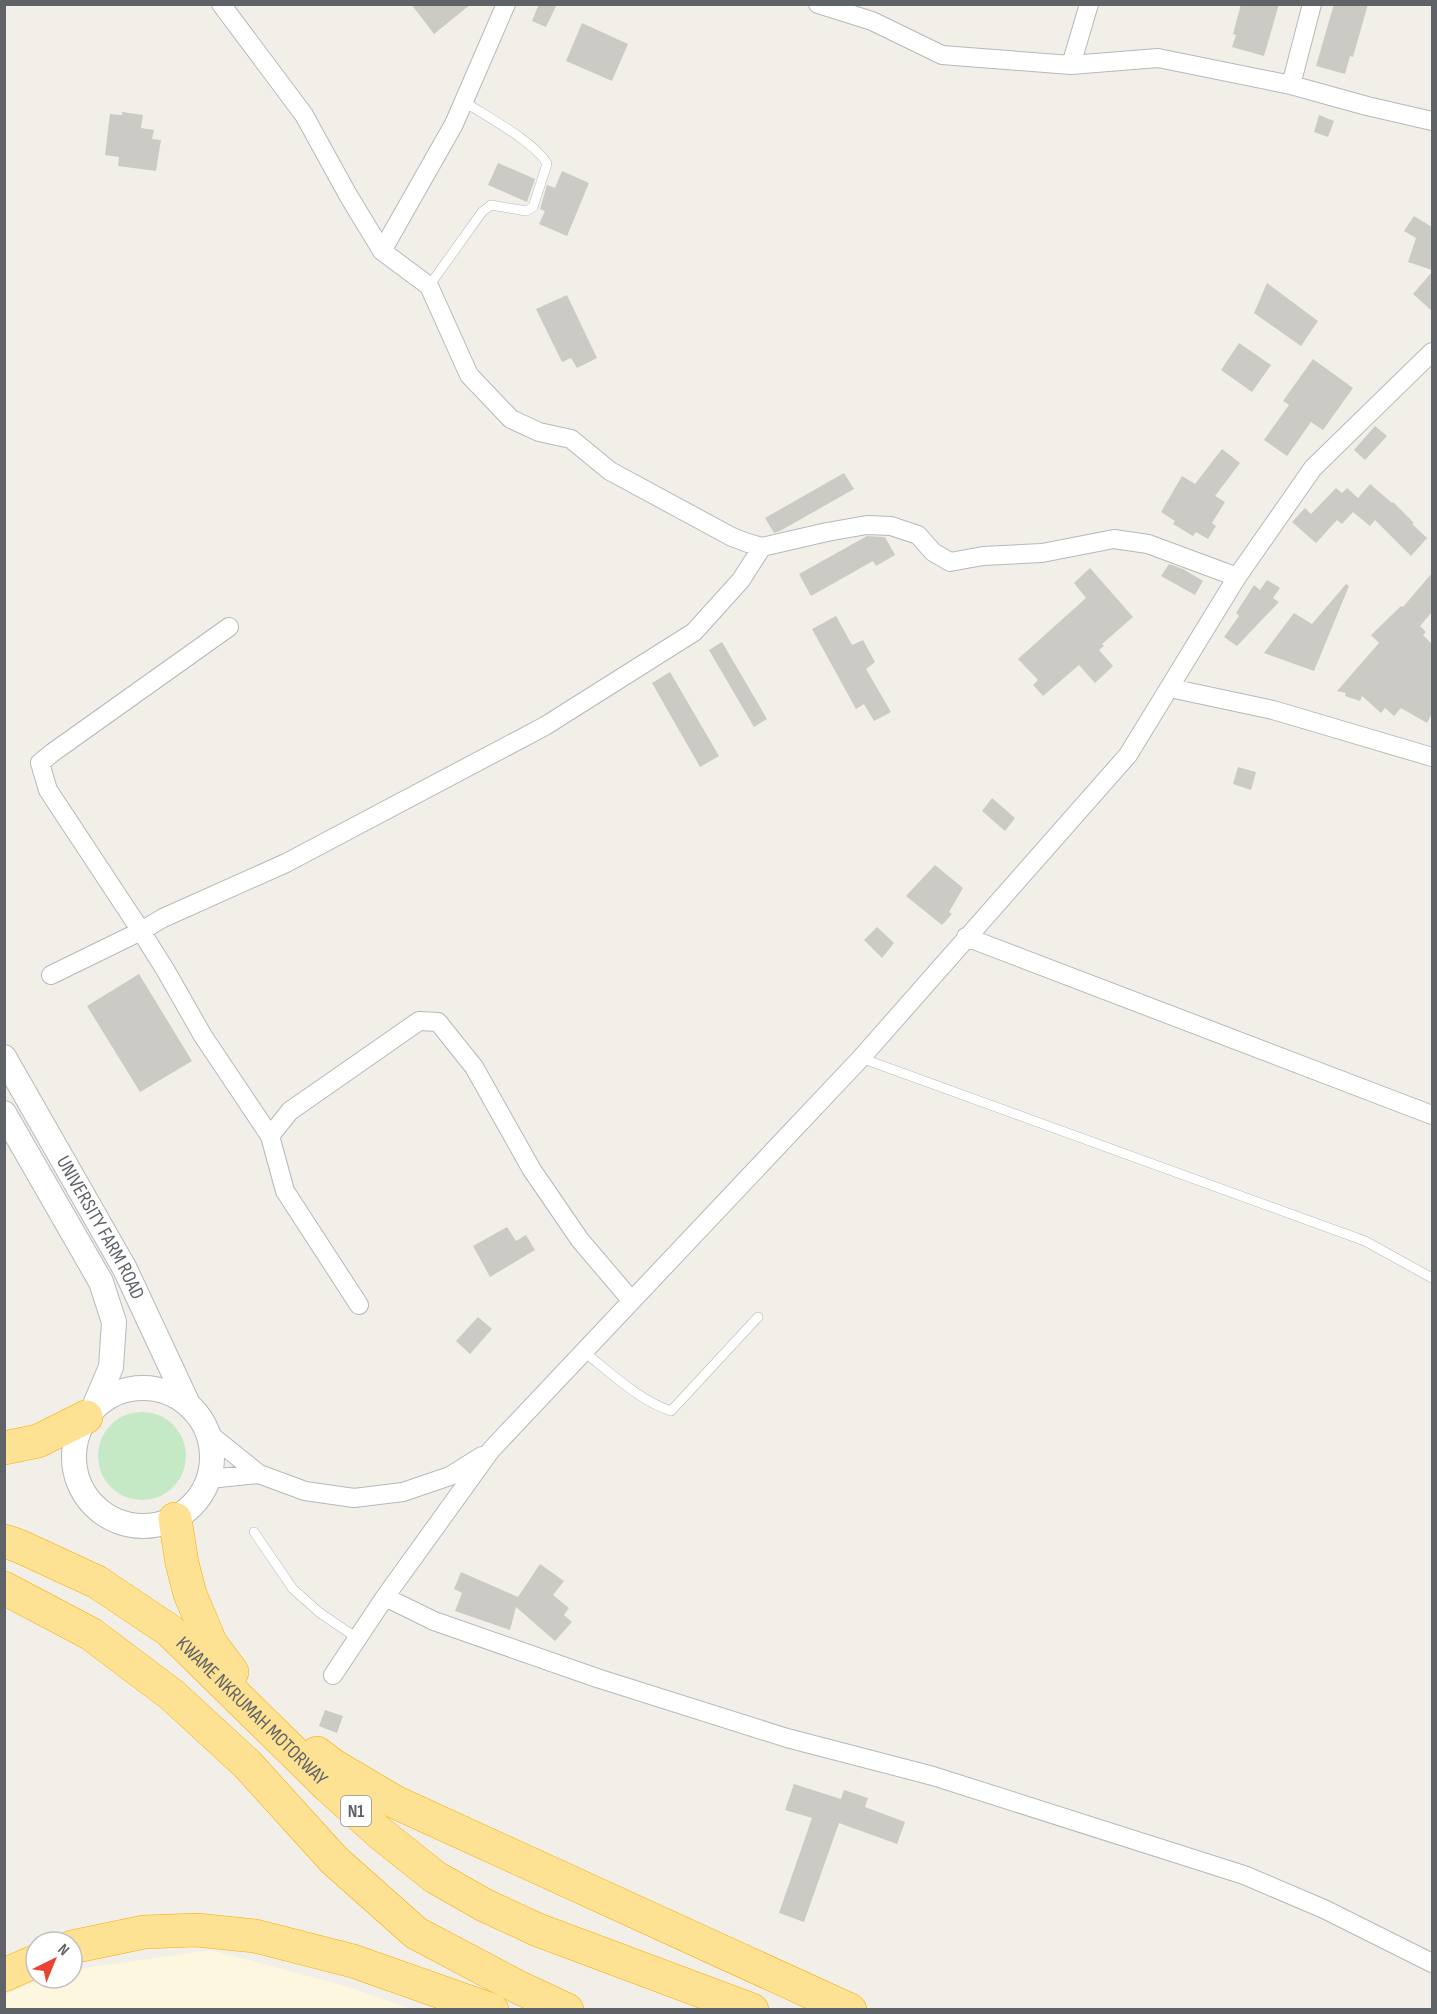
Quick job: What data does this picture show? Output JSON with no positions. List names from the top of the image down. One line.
{"streets":{"highway":["KWAME NKRUMAH MOTORWAY","N1"],"street":["UNIVERSITY FARM ROAD"]},"north":"top right"}
